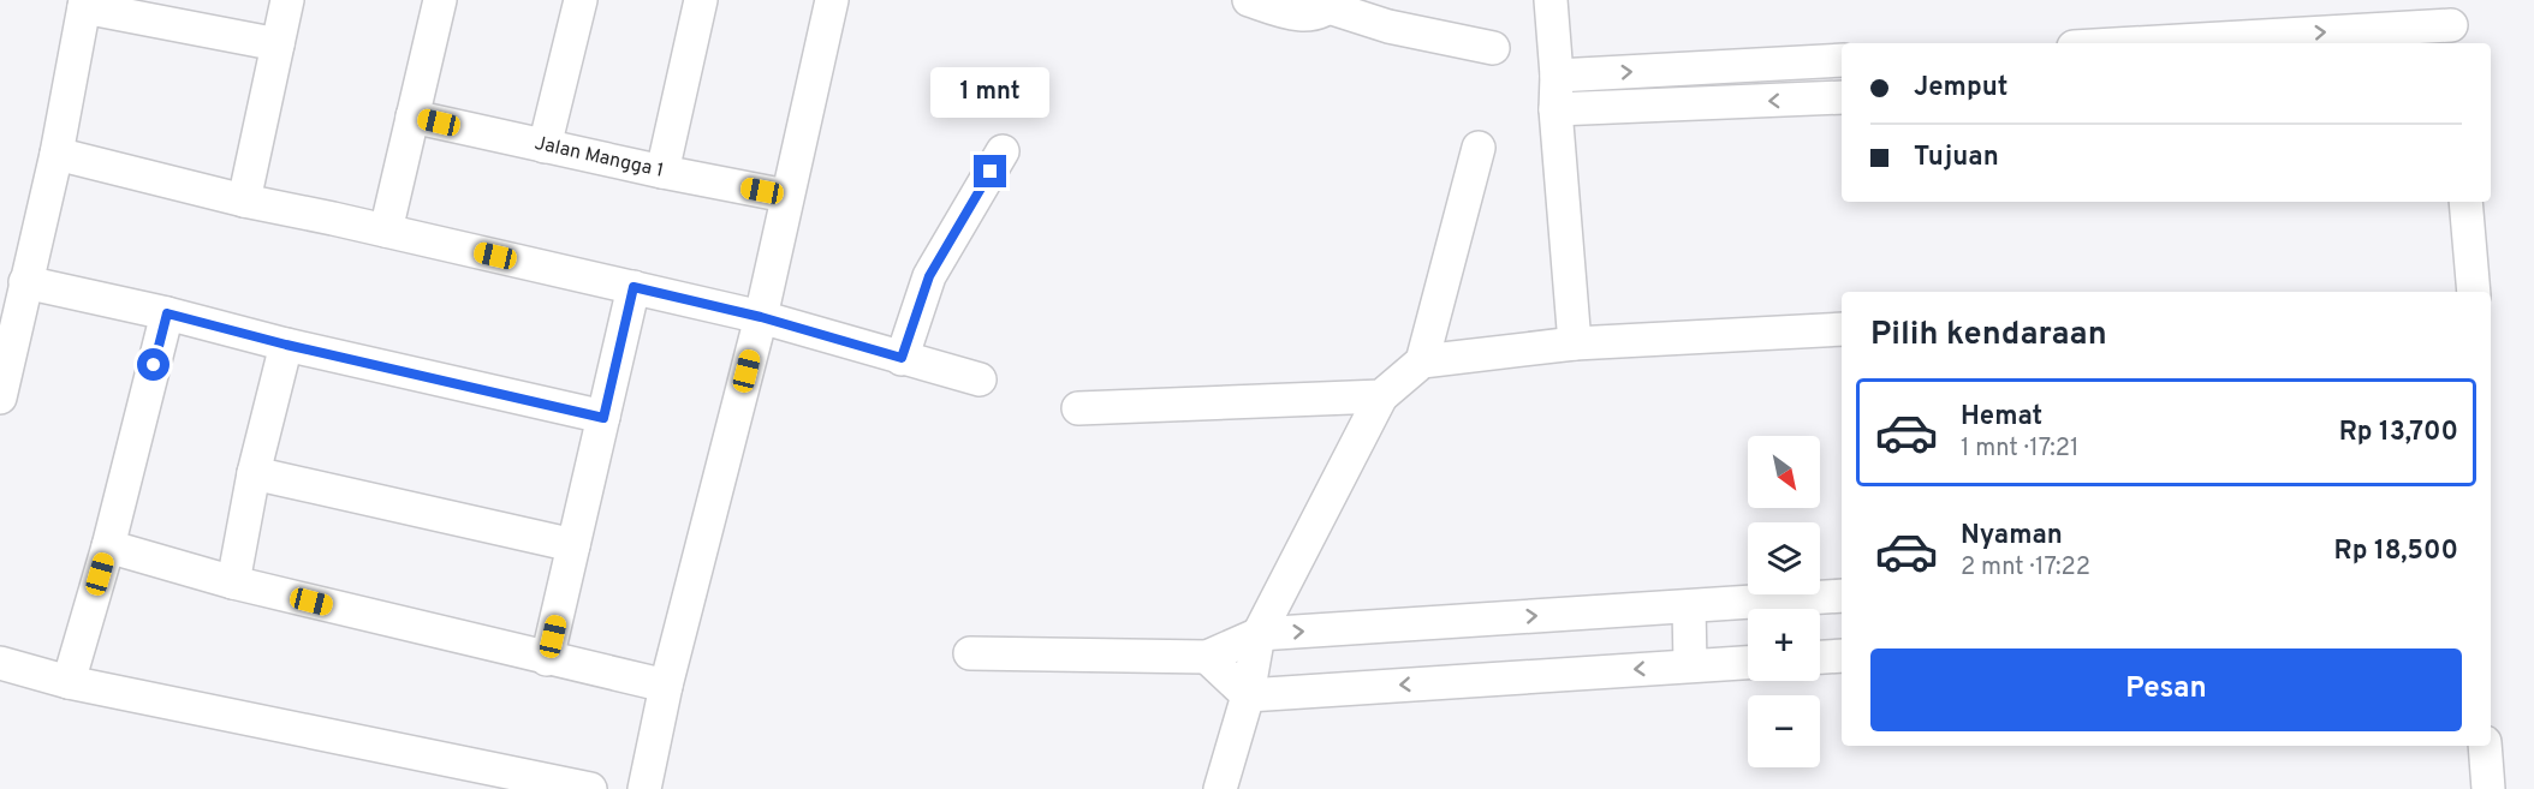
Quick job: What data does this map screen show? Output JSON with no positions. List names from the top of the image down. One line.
{"streets":{"street":["Jalan Mangga 1"]},"north":"bottom right","page":{"banner":["Jemput","Tujuan"],"bubble":"1 mnt","heading":"Pilih kendaraan","list":[{"name":"Hemat","note":"1 mnt · 17:21","value":"Rp 13,700"},{"name":"Nyaman","note":"2 mnt · 17:22","value":"Rp 18,500"}],"map_buttons":["+","−"],"buttons":"Pesan"}}
